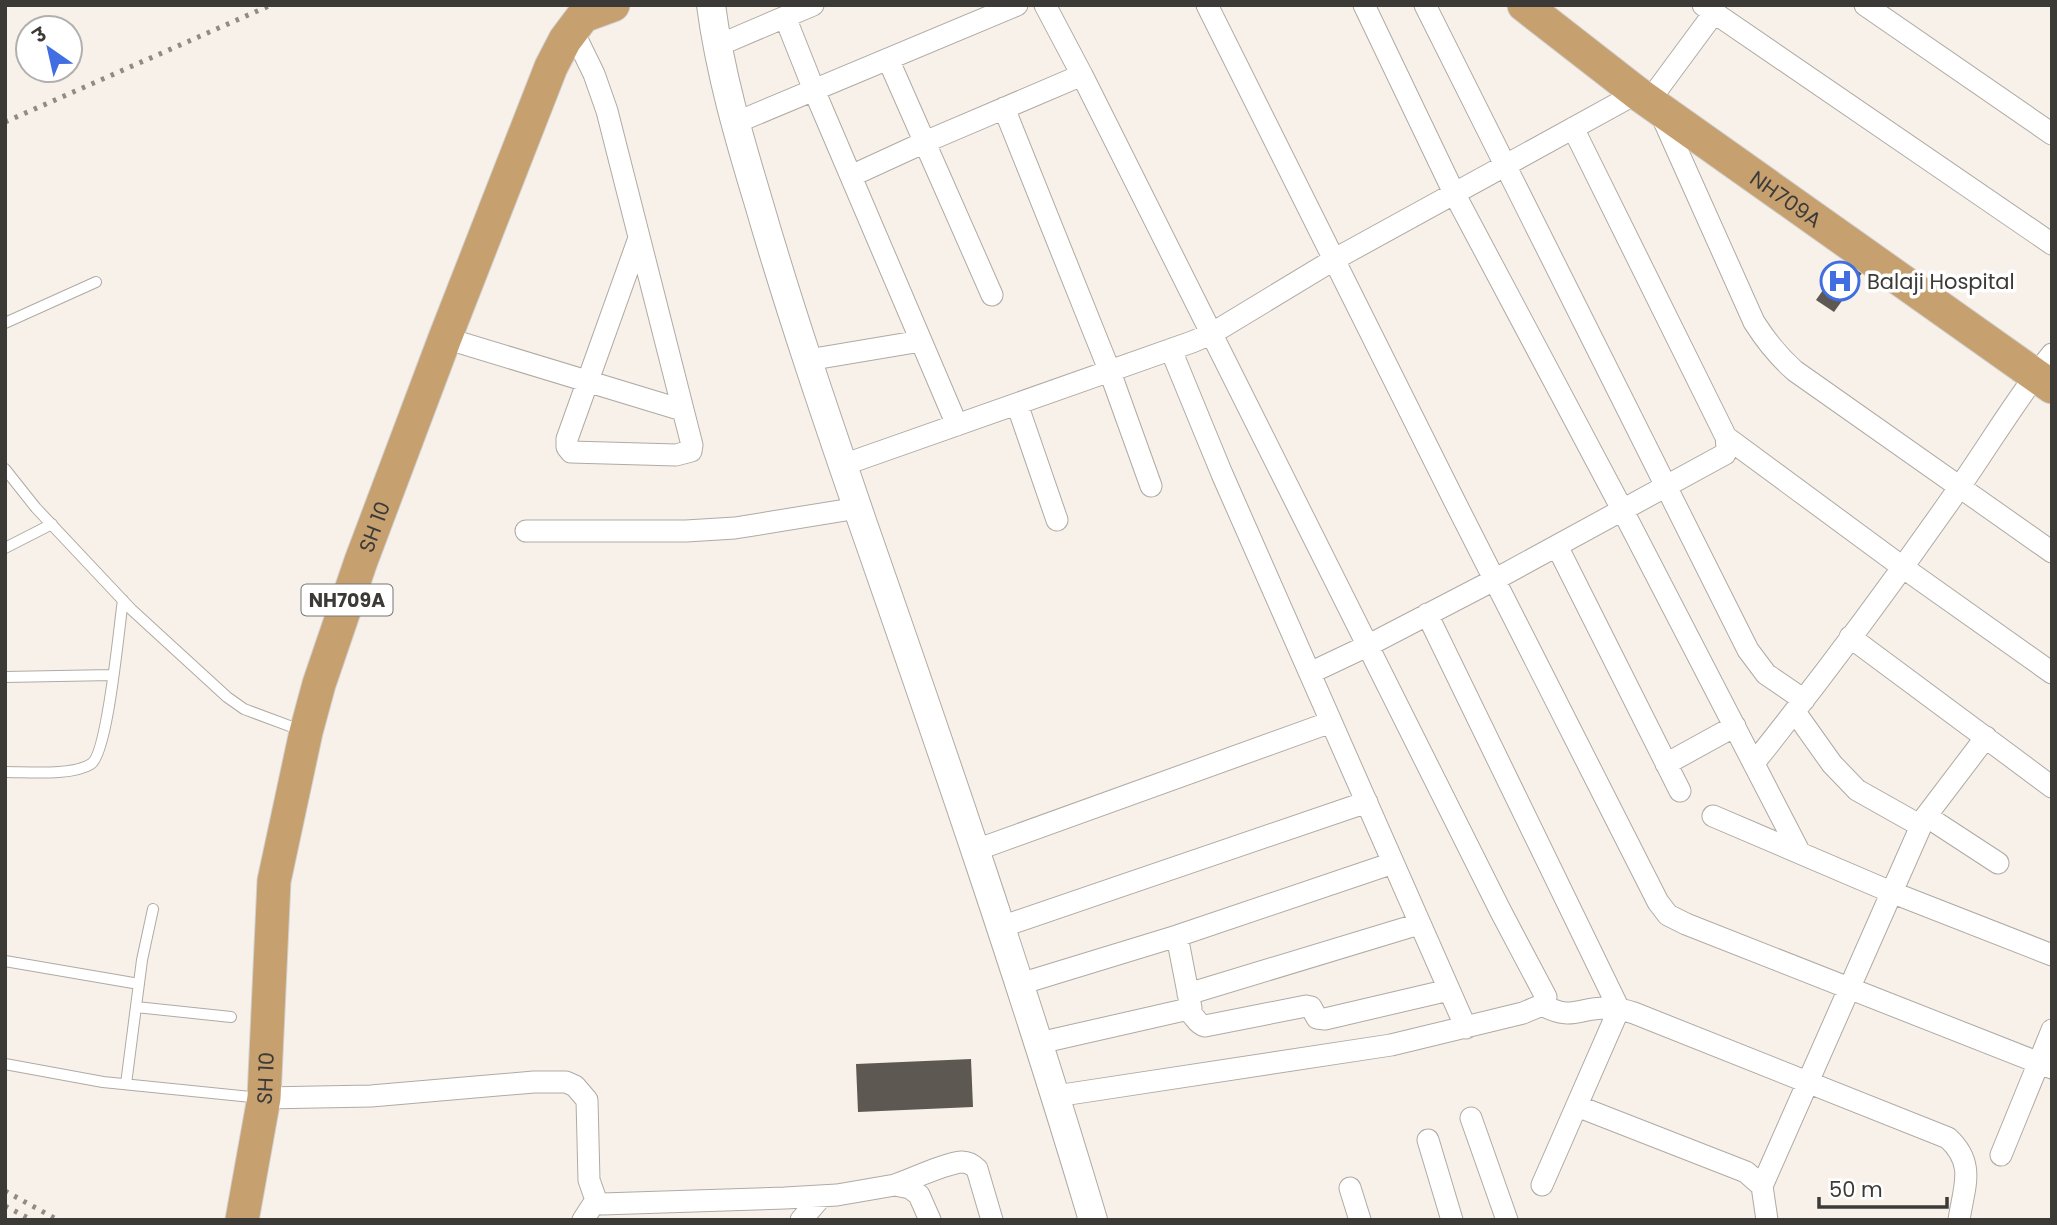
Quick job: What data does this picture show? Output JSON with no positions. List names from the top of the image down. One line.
{"streets":{"highway":["NH709A","SH 10"]},"places":{"hospital":["Balaji Hospital"]},"scale_bar":"50 m","north":"top left"}
